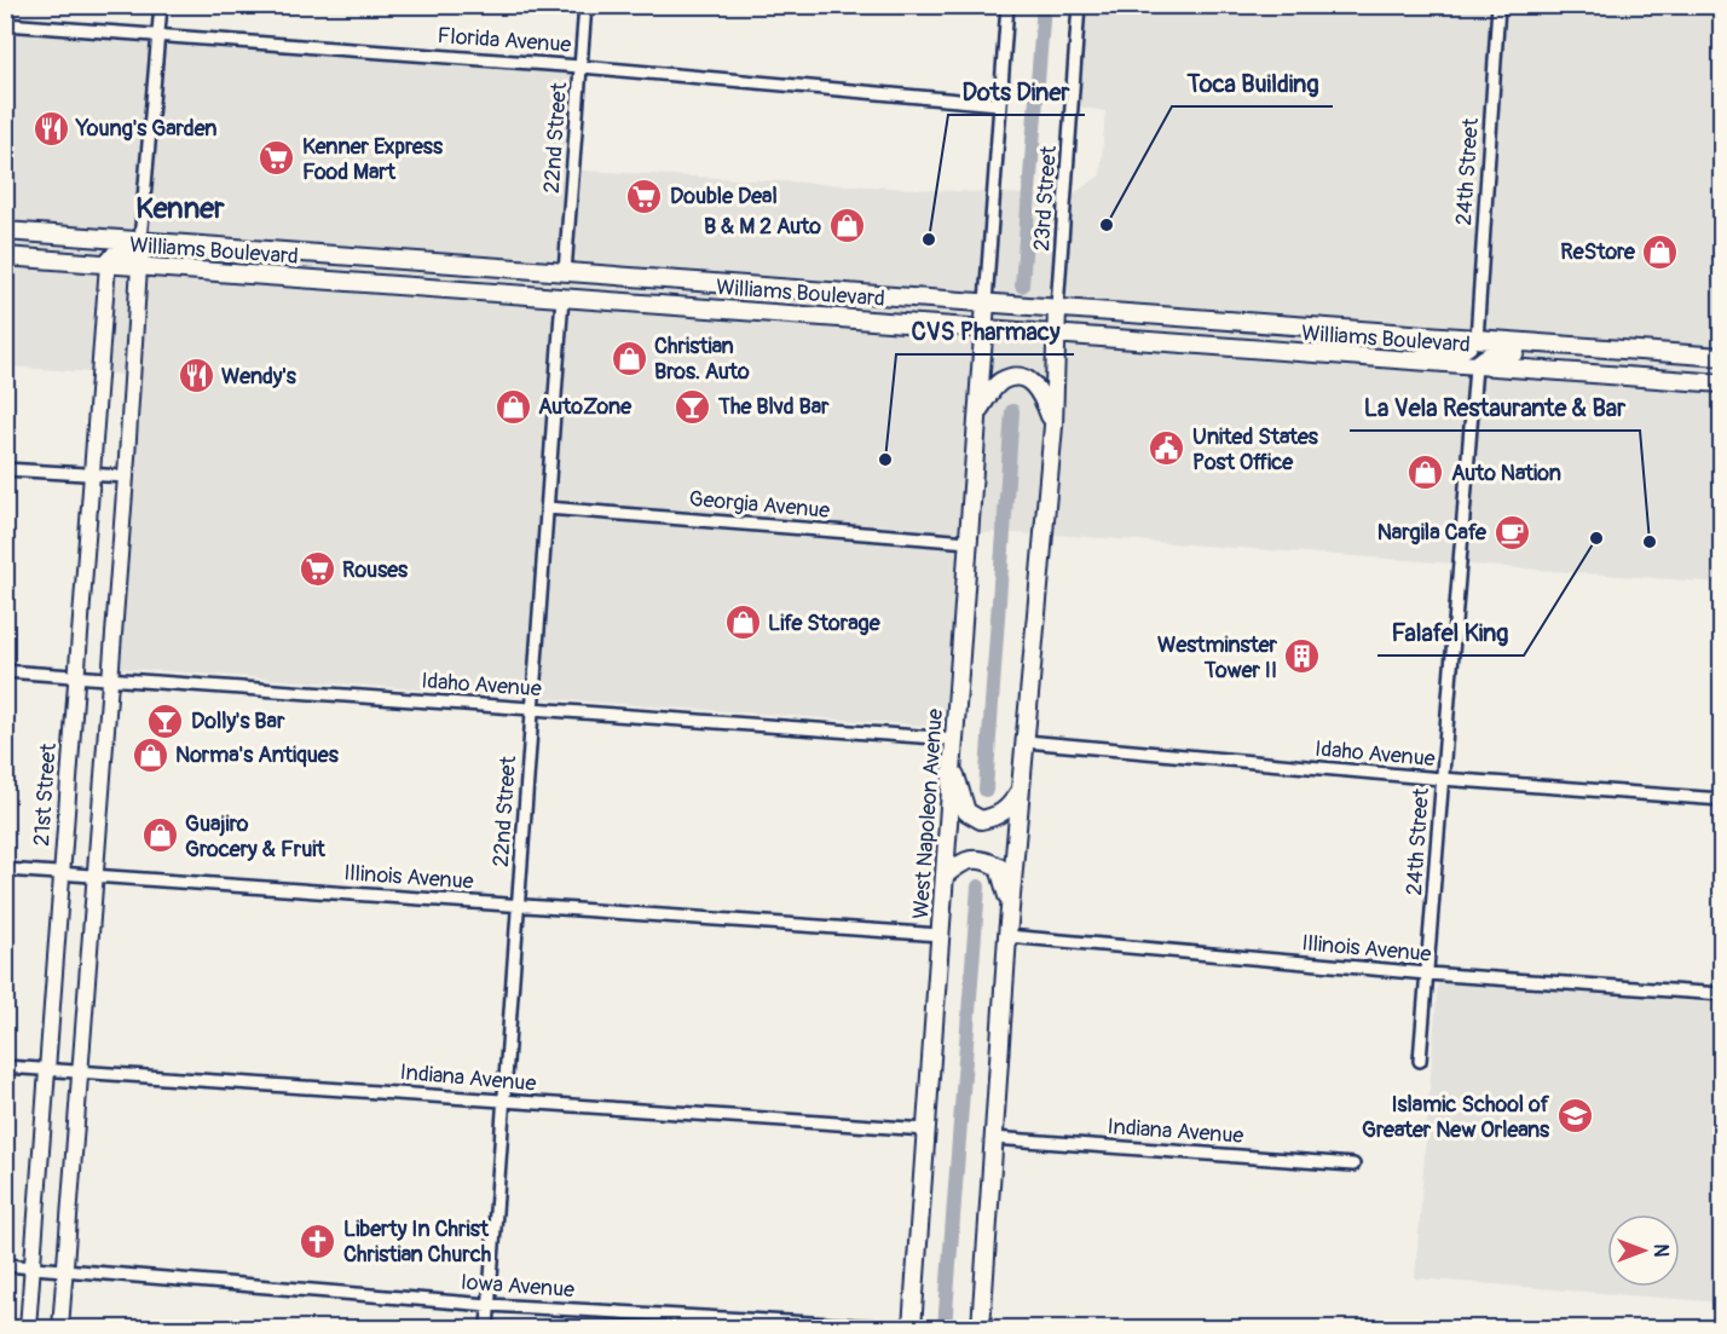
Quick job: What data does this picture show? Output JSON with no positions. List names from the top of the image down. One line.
{"streets":{"main road":["Williams Boulevard","West Napoleon Avenue"],"street":["Florida Avenue","22nd Street","24th Street","23rd Street","Georgia Avenue","Idaho Avenue","21st Street","Illinois Avenue","Indiana Avenue","Iowa Avenue"]},"crossings":[["Florida Avenue","22nd Street"],["22nd Street","Williams Boulevard"],["22nd Street","Georgia Avenue"],["22nd Street","Idaho Avenue"],["22nd Street","Illinois Avenue"],["22nd Street","Indiana Avenue"],["22nd Street","Iowa Avenue"],["24th Street","Williams Boulevard"],["24th Street","Idaho Avenue"],["24th Street","Illinois Avenue"],["23rd Street","Williams Boulevard"],["Williams Boulevard","21st Street"],["Williams Boulevard","West Napoleon Avenue"],["Georgia Avenue","West Napoleon Avenue"],["Idaho Avenue","21st Street"],["Idaho Avenue","West Napoleon Avenue"],["21st Street","Illinois Avenue"],["21st Street","Indiana Avenue"],["21st Street","Iowa Avenue"],["West Napoleon Avenue","Illinois Avenue"],["West Napoleon Avenue","Indiana Avenue"]],"districts":["Kenner"],"places":{"restaurant":["Young's Garden","Wendy's"],"supermarket":["Kenner Express Food Mart","Double Deal","Rouses"],"other":["Toca Building","Dots Diner","CVS Pharmacy","Falafel King","La Vela Restaurante & Bar"],"shop":["B & M 2 Auto","ReStore","Christian Bros. Auto","AutoZone","Auto Nation","Life Storage","Norma's Antiques","Guajiro Grocery & Fruit"],"bar":["The Blvd Bar","Dolly's Bar"],"public building":["United States Post Office"],"cafe":["Nargila Cafe"],"building":["Westminster Tower II"],"school or university":["Islamic School of Greater New Orleans"],"church":["Liberty In Christ Christian Church"]},"north":"right"}
